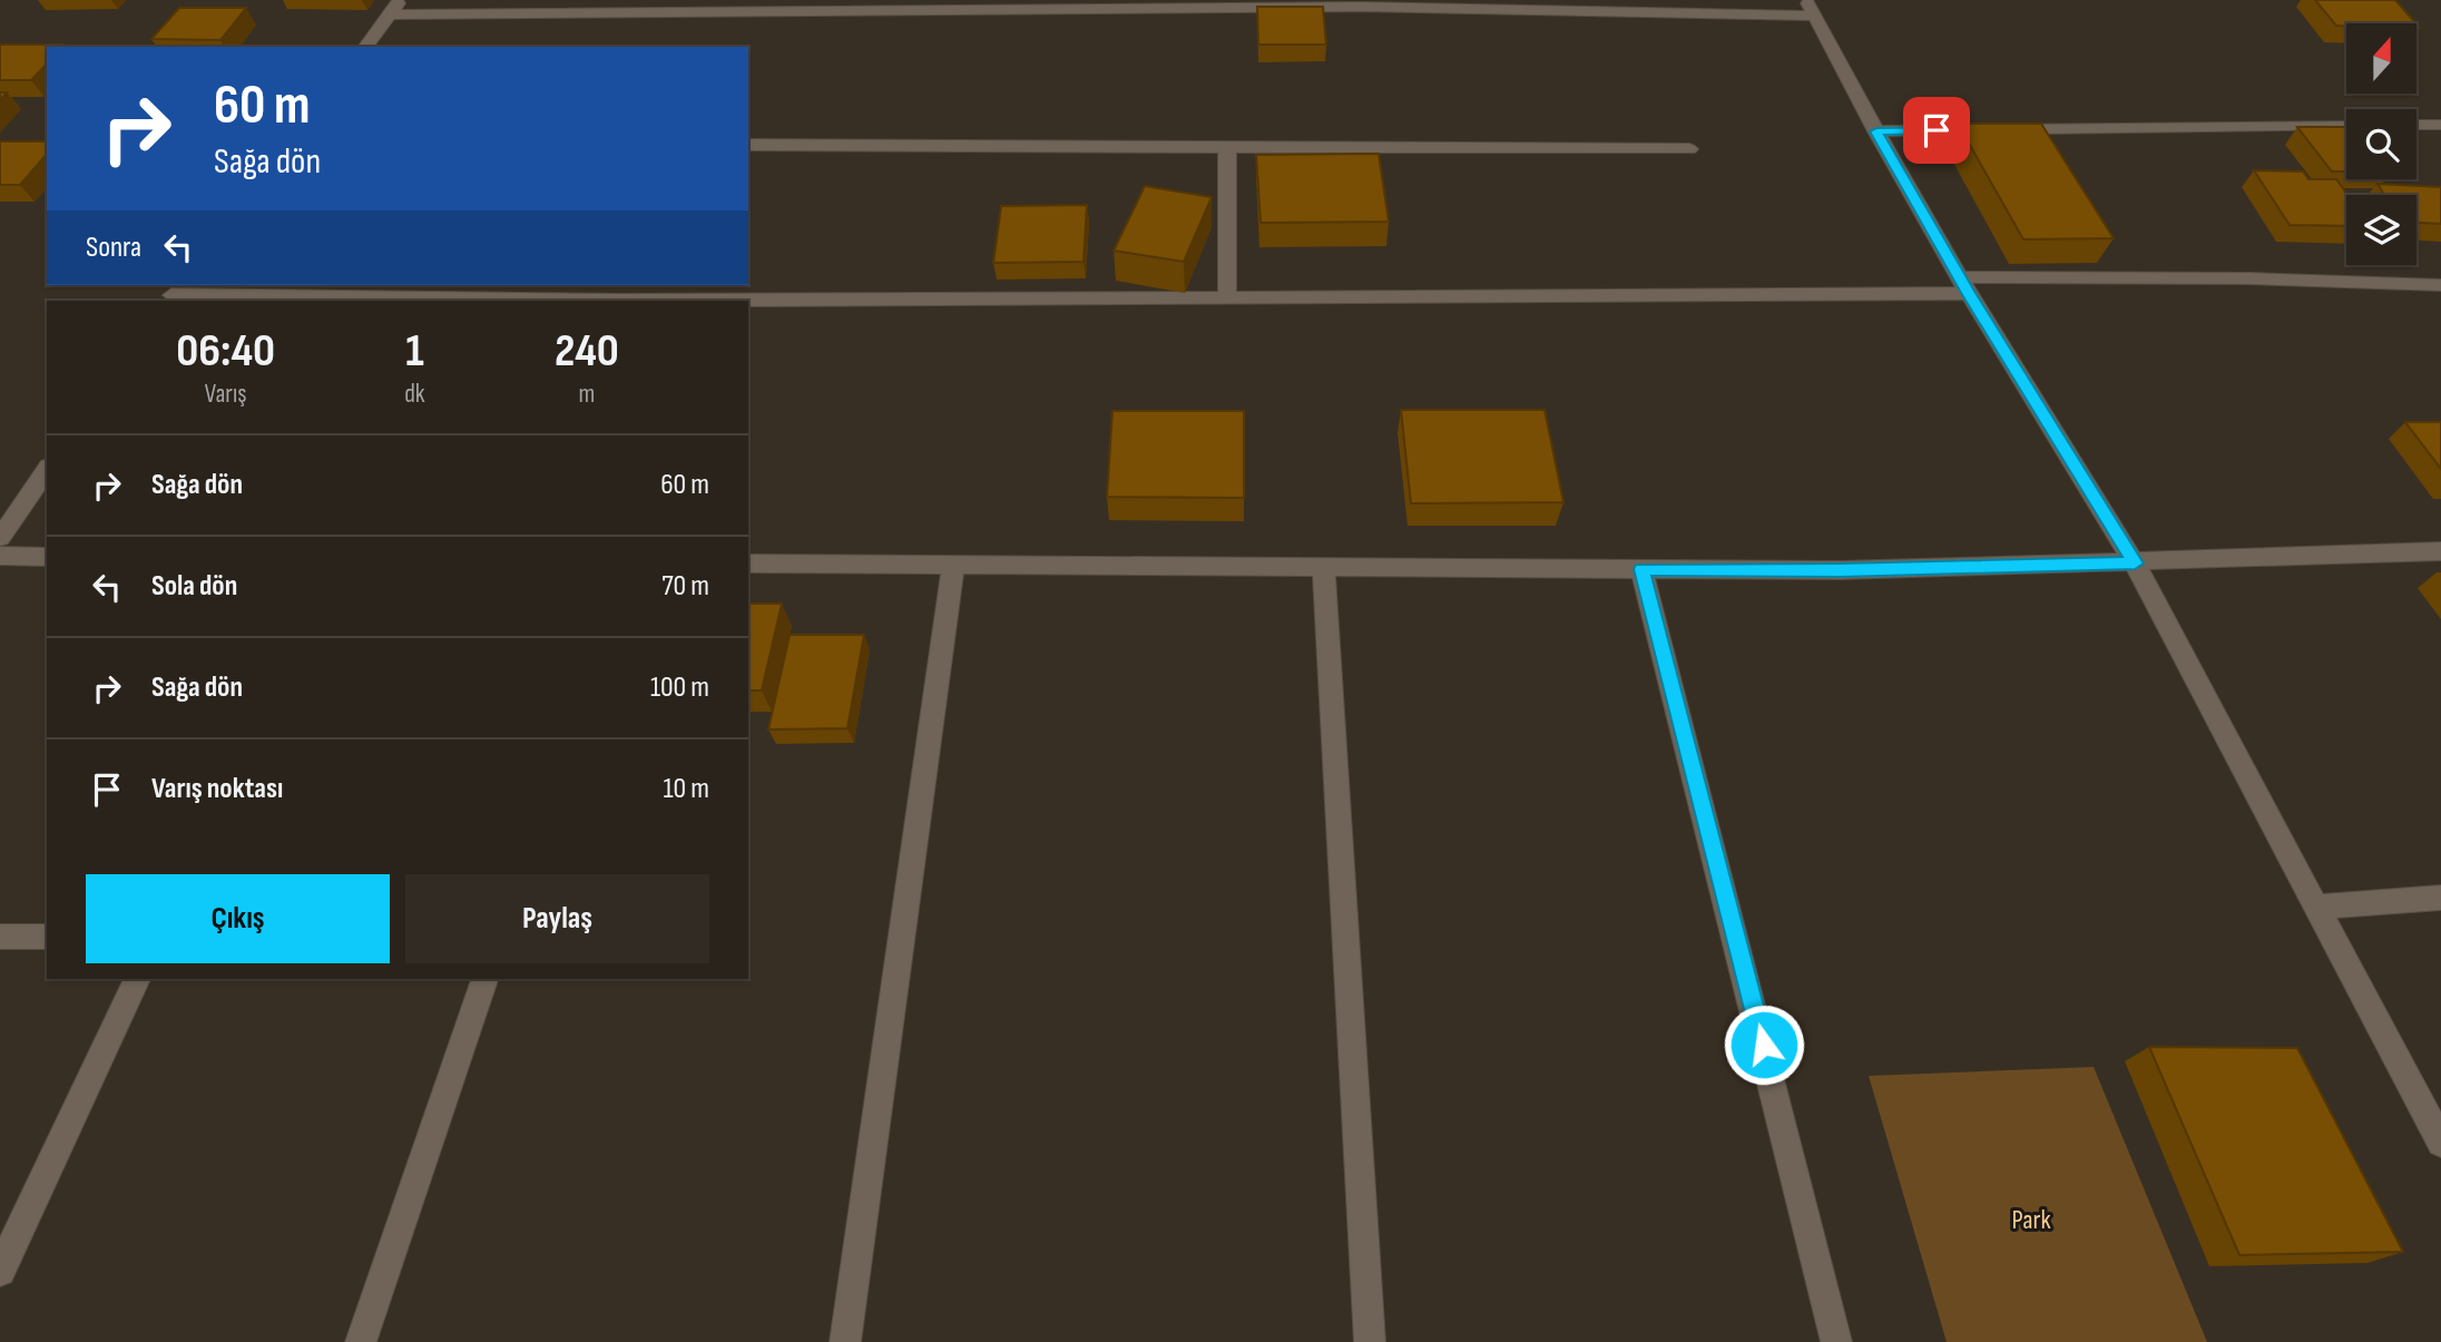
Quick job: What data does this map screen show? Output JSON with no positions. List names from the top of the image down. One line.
{"parks":["Park"],"north":"top","page":{"turn":["60 m","Sağa dön"],"then":"Sonra","eta":["06:40","Varış","1","dk","240","m"],"list":[{"name":"Sağa dön","value":"60 m"},{"name":"Sola dön","value":"70 m"},{"name":"Sağa dön","value":"100 m"},{"name":"Varış noktası","value":"10 m"}],"buttons":["Çıkış","Paylaş"]}}
